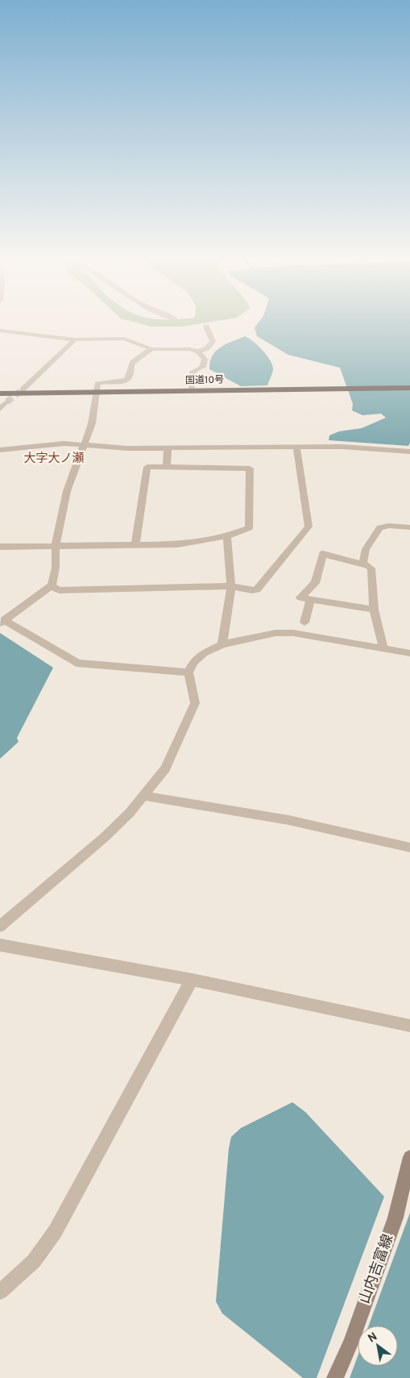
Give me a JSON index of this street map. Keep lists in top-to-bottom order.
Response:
{
  "streets": {
    "highway": ["国道10号"],
    "main road": ["山内吉富線"]
  },
  "districts": ["大字大ノ瀬"],
  "north": "top left"
}
